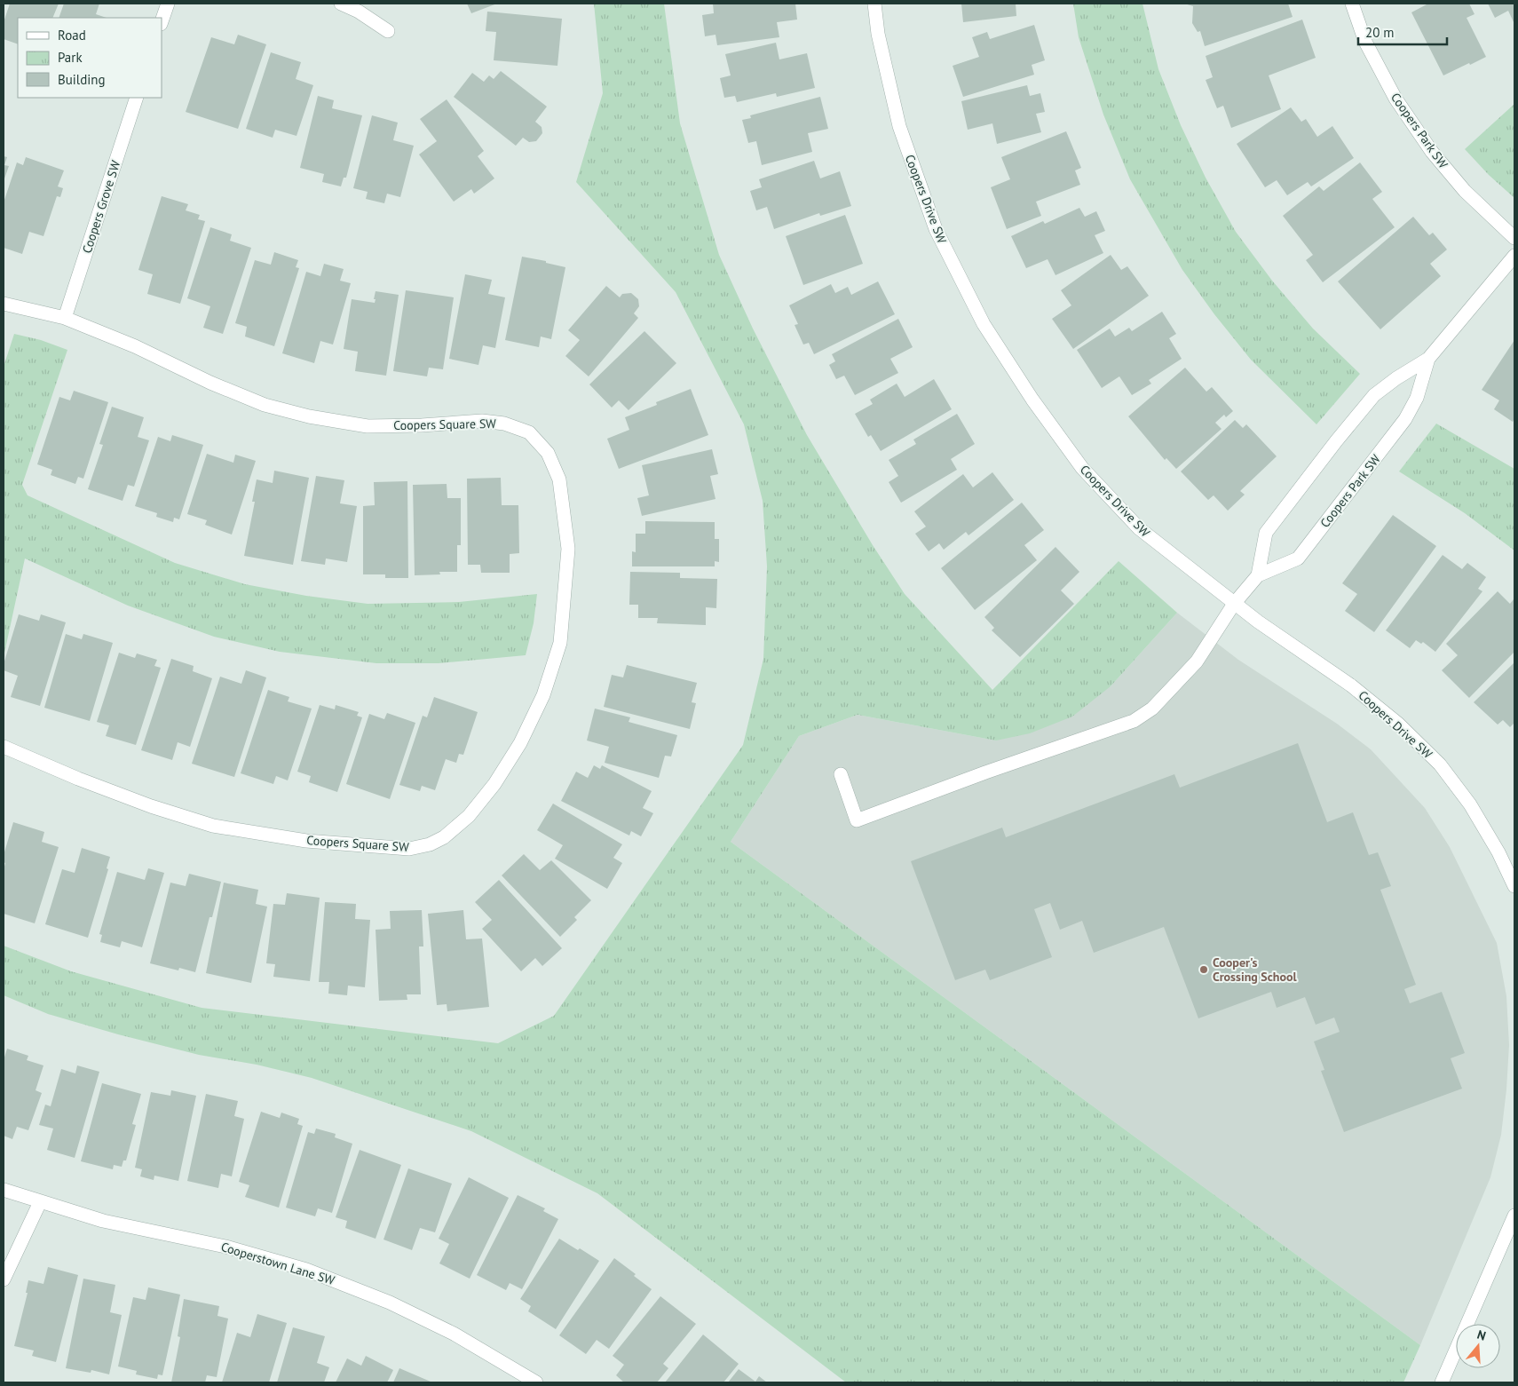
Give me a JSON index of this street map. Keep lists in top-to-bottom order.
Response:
{
  "streets": {
    "street": [
      "Coopers Park SW",
      "Coopers Drive SW",
      "Coopers Grove SW",
      "Coopers Square SW",
      "Cooperstown Lane SW"
    ]
  },
  "crossings": [
    ["Coopers Park SW", "Coopers Drive SW"],
    ["Coopers Grove SW", "Coopers Square SW"]
  ],
  "places": ["Cooper's Crossing School"],
  "legend": ["Road", "Park", "Building"],
  "scale_bar": "20 m",
  "north": "top"
}
